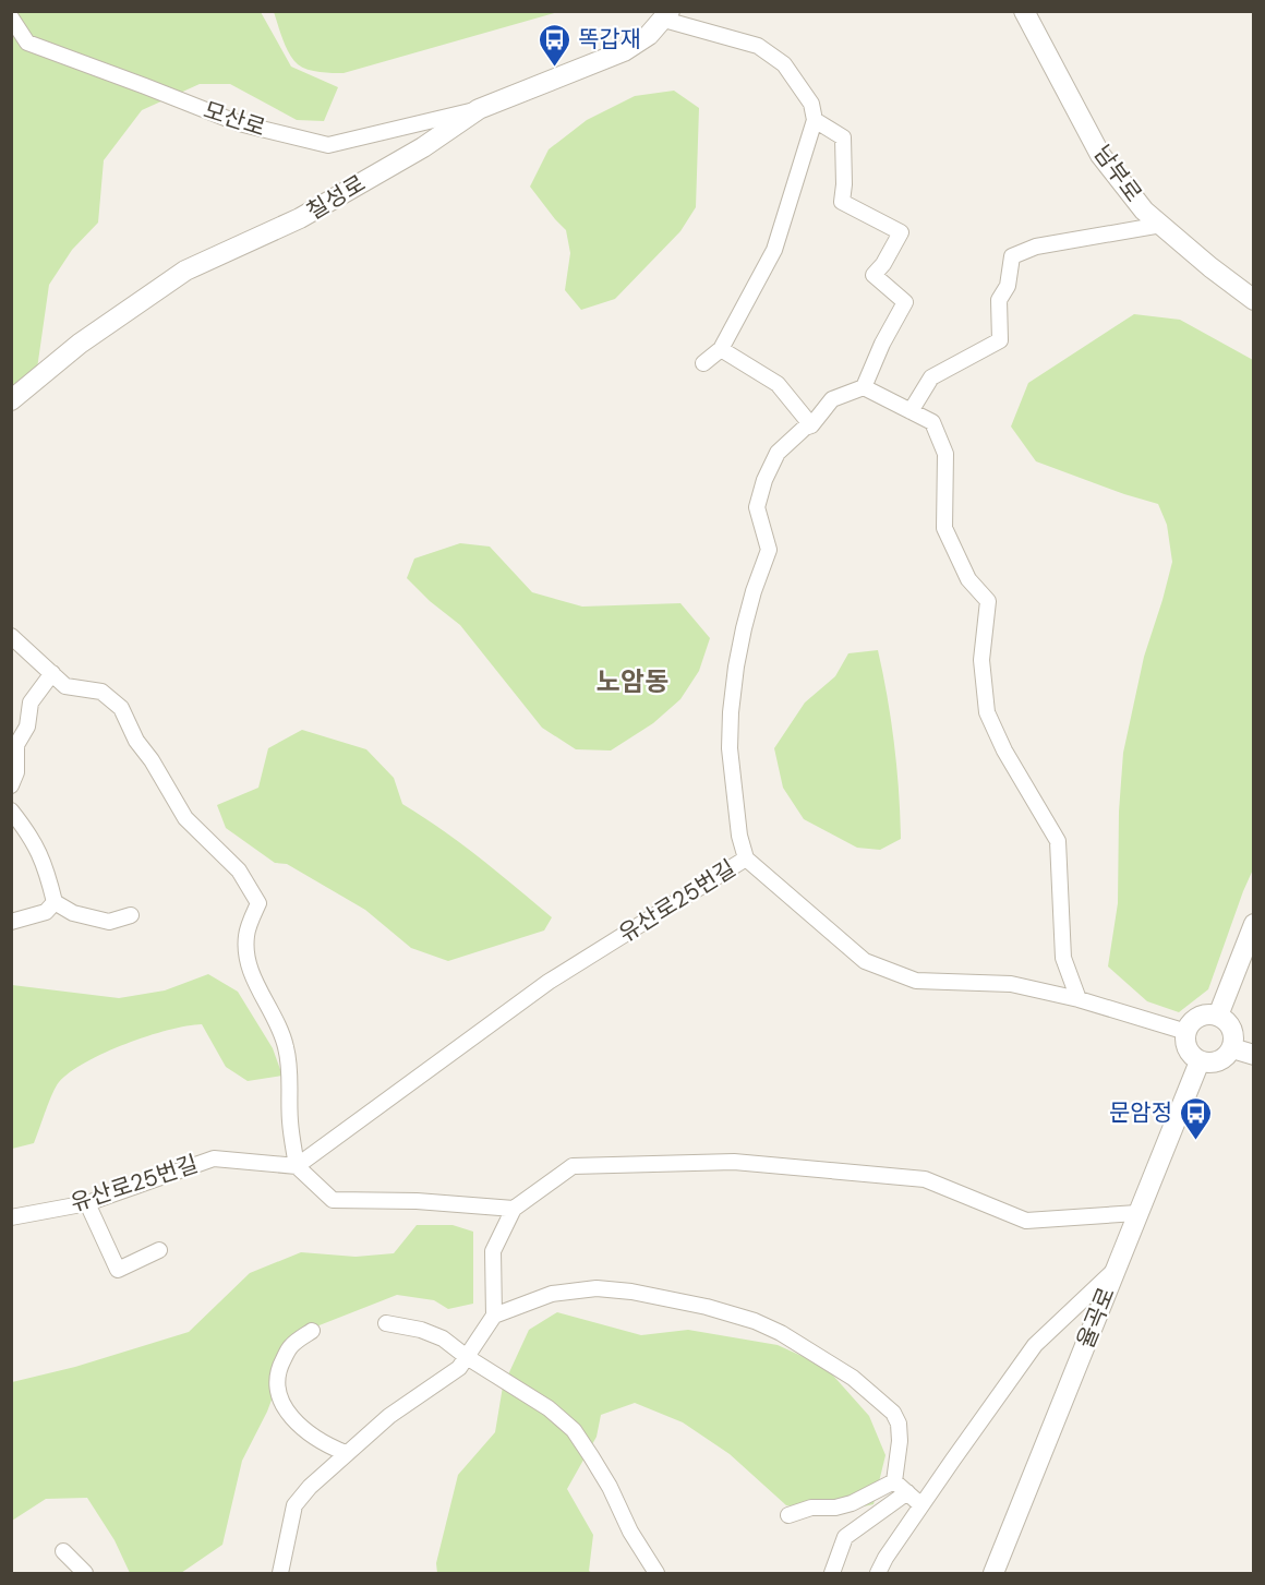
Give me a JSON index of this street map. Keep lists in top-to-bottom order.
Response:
{
  "streets": {
    "street": [
      "모산로",
      "남부로",
      "칠성로",
      "유산로25번길",
      "율곡로"
    ]
  },
  "crossings": [
    ["모산로", "칠성로"]
  ],
  "districts": ["노암동"],
  "places": {
    "bus stop": ["똑갑재", "문암정"]
  }
}
